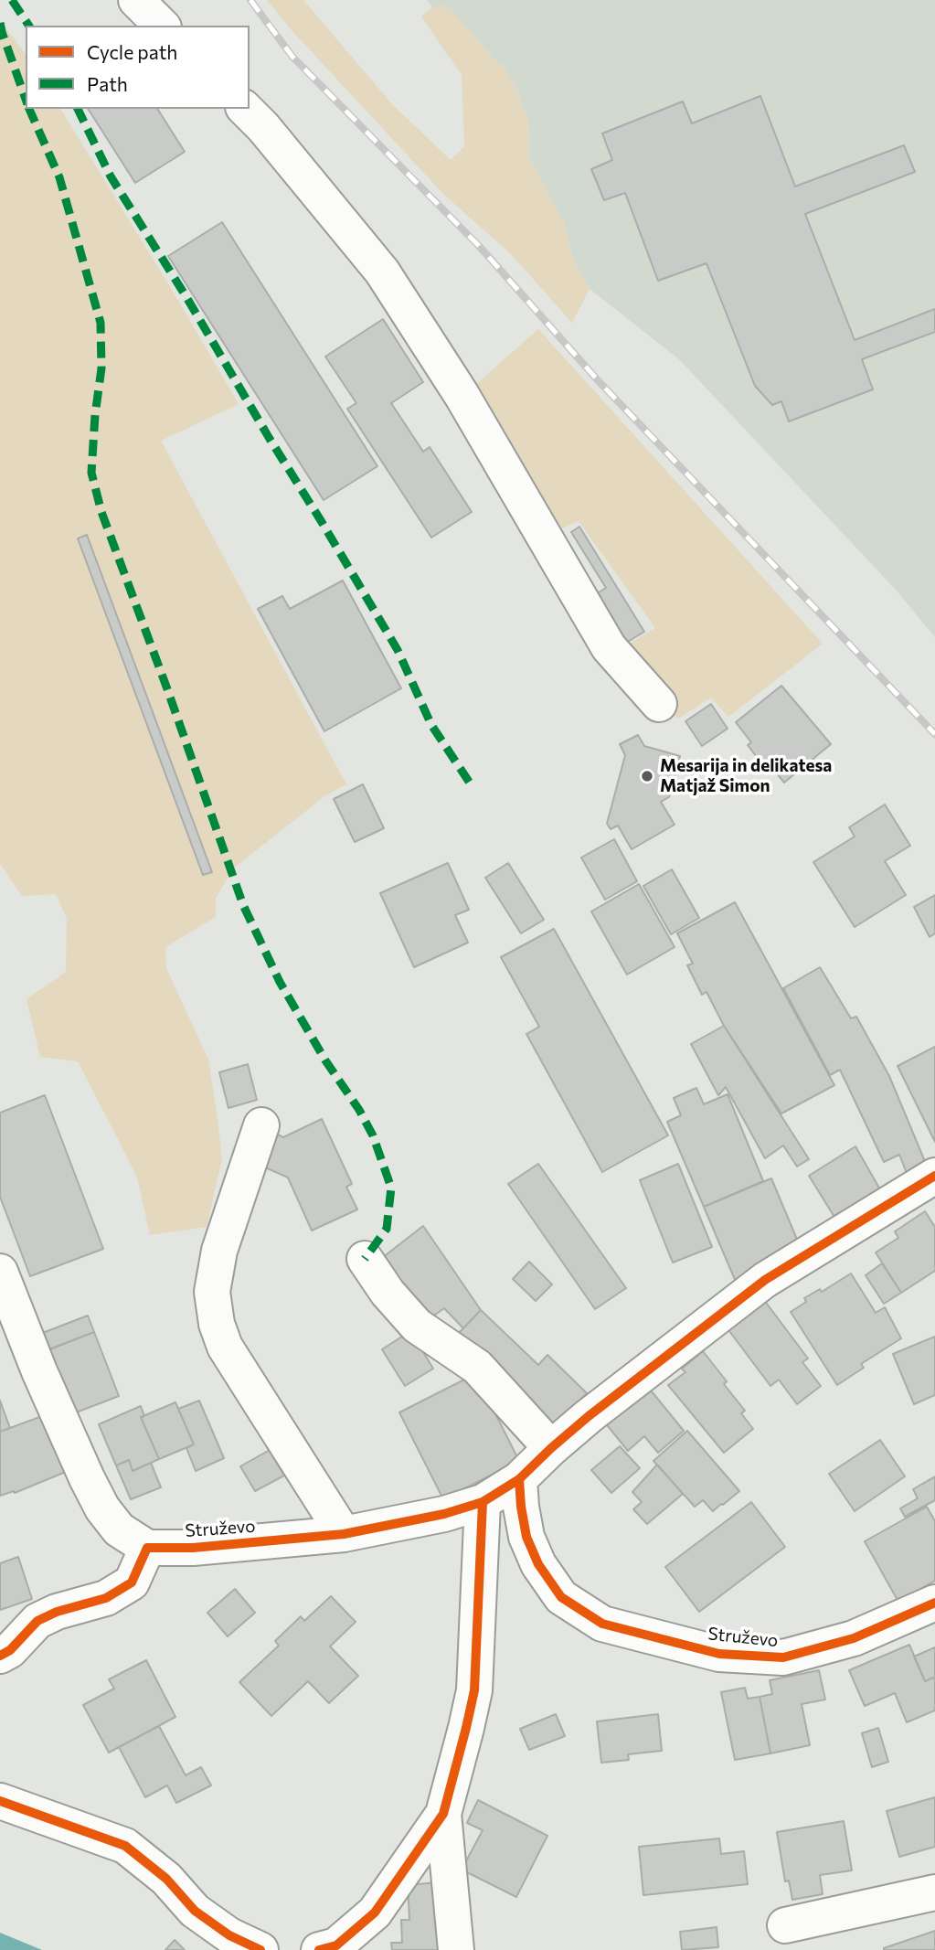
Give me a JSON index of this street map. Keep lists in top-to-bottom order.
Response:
{
  "streets": {
    "street": ["Struževo"]
  },
  "places": ["Mesarija in delikatesa Matjaž Simon"],
  "legend": ["Cycle path", "Path"]
}
